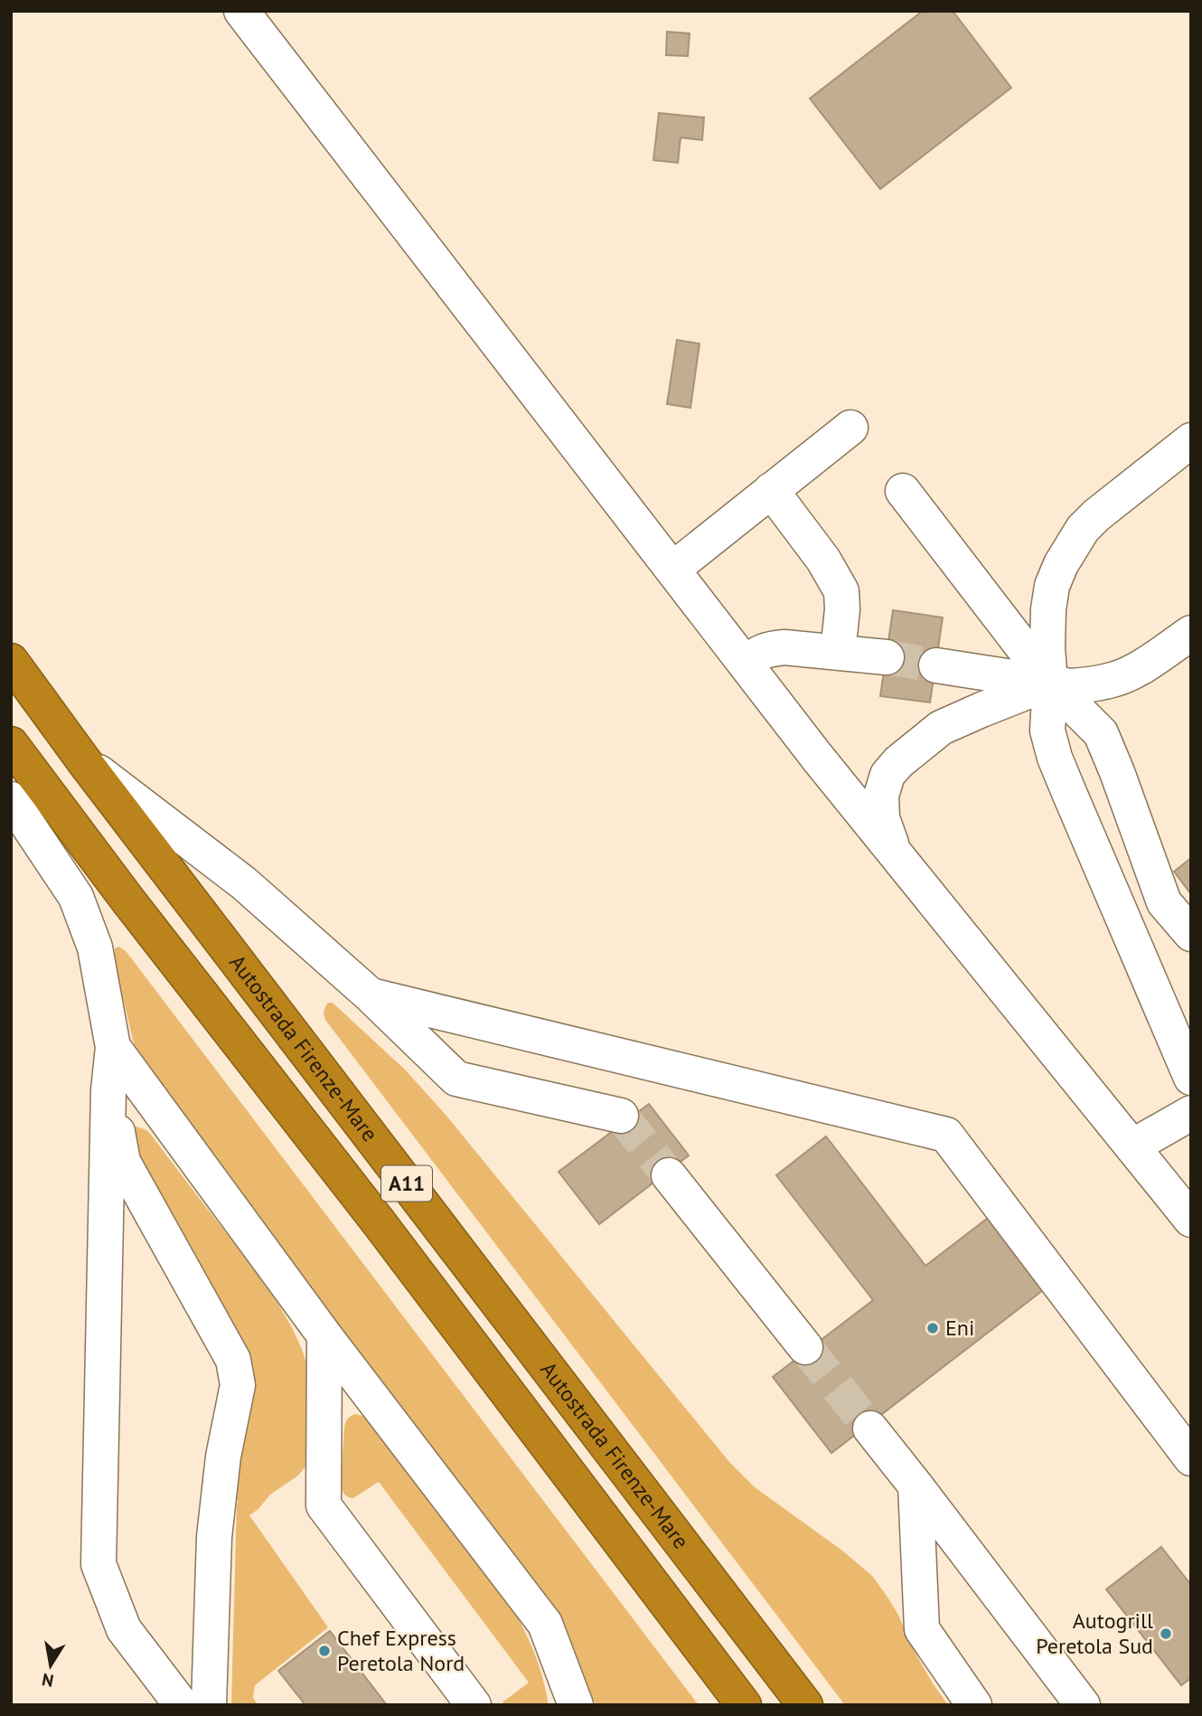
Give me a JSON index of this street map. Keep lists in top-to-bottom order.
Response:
{
  "streets": {
    "highway": ["Autostrada Firenze-Mare", "A11"]
  },
  "places": ["Eni", "Autogrill Peretola Sud", "Chef Express Peretola Nord"],
  "north": "bottom"
}
